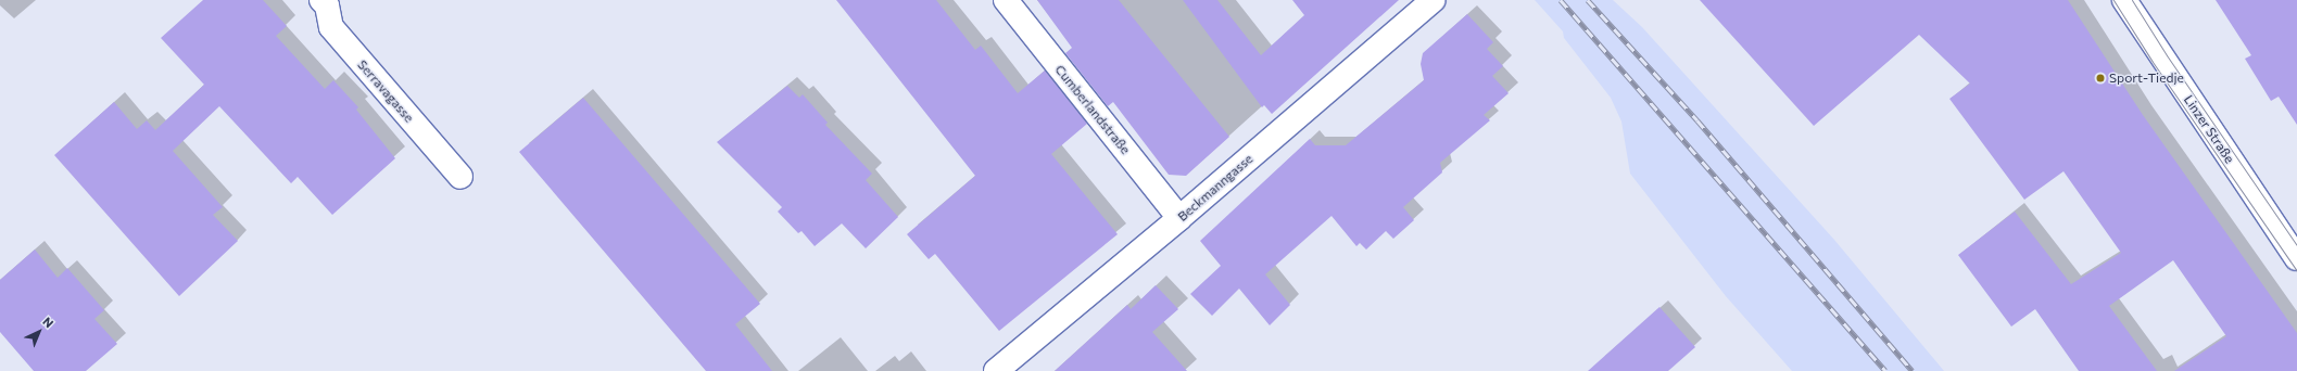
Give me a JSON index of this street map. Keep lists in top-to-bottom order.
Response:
{
  "streets": {
    "street": [
      "Serravagasse",
      "Cumberlandstraße",
      "Linzer Straße",
      "Beckmanngasse"
    ]
  },
  "crossings": [
    ["Cumberlandstraße", "Beckmanngasse"]
  ],
  "places": ["Sport-Tiedje"],
  "north": "top right"
}
